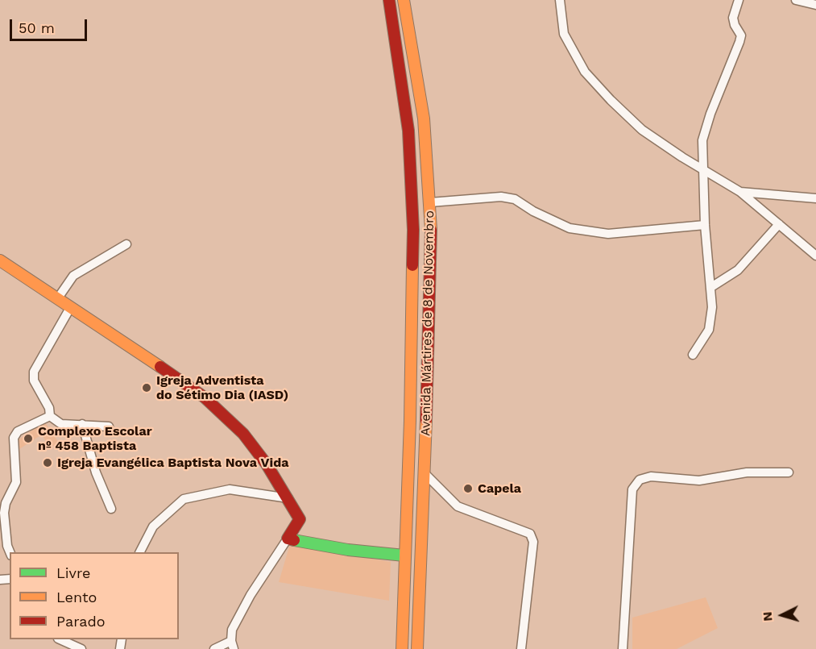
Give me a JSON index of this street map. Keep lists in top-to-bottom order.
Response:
{
  "streets": {
    "main road": ["Avenida Mártires de 8 de Novembro"]
  },
  "places": [
    "Igreja Adventista do Sétimo Dia (IASD)",
    "Complexo Escolar nº 458 Baptista",
    "Igreja Evangélica Baptista Nova Vida",
    "Capela"
  ],
  "legend": ["Livre", "Lento", "Parado"],
  "scale_bar": "50 m",
  "north": "left"
}
